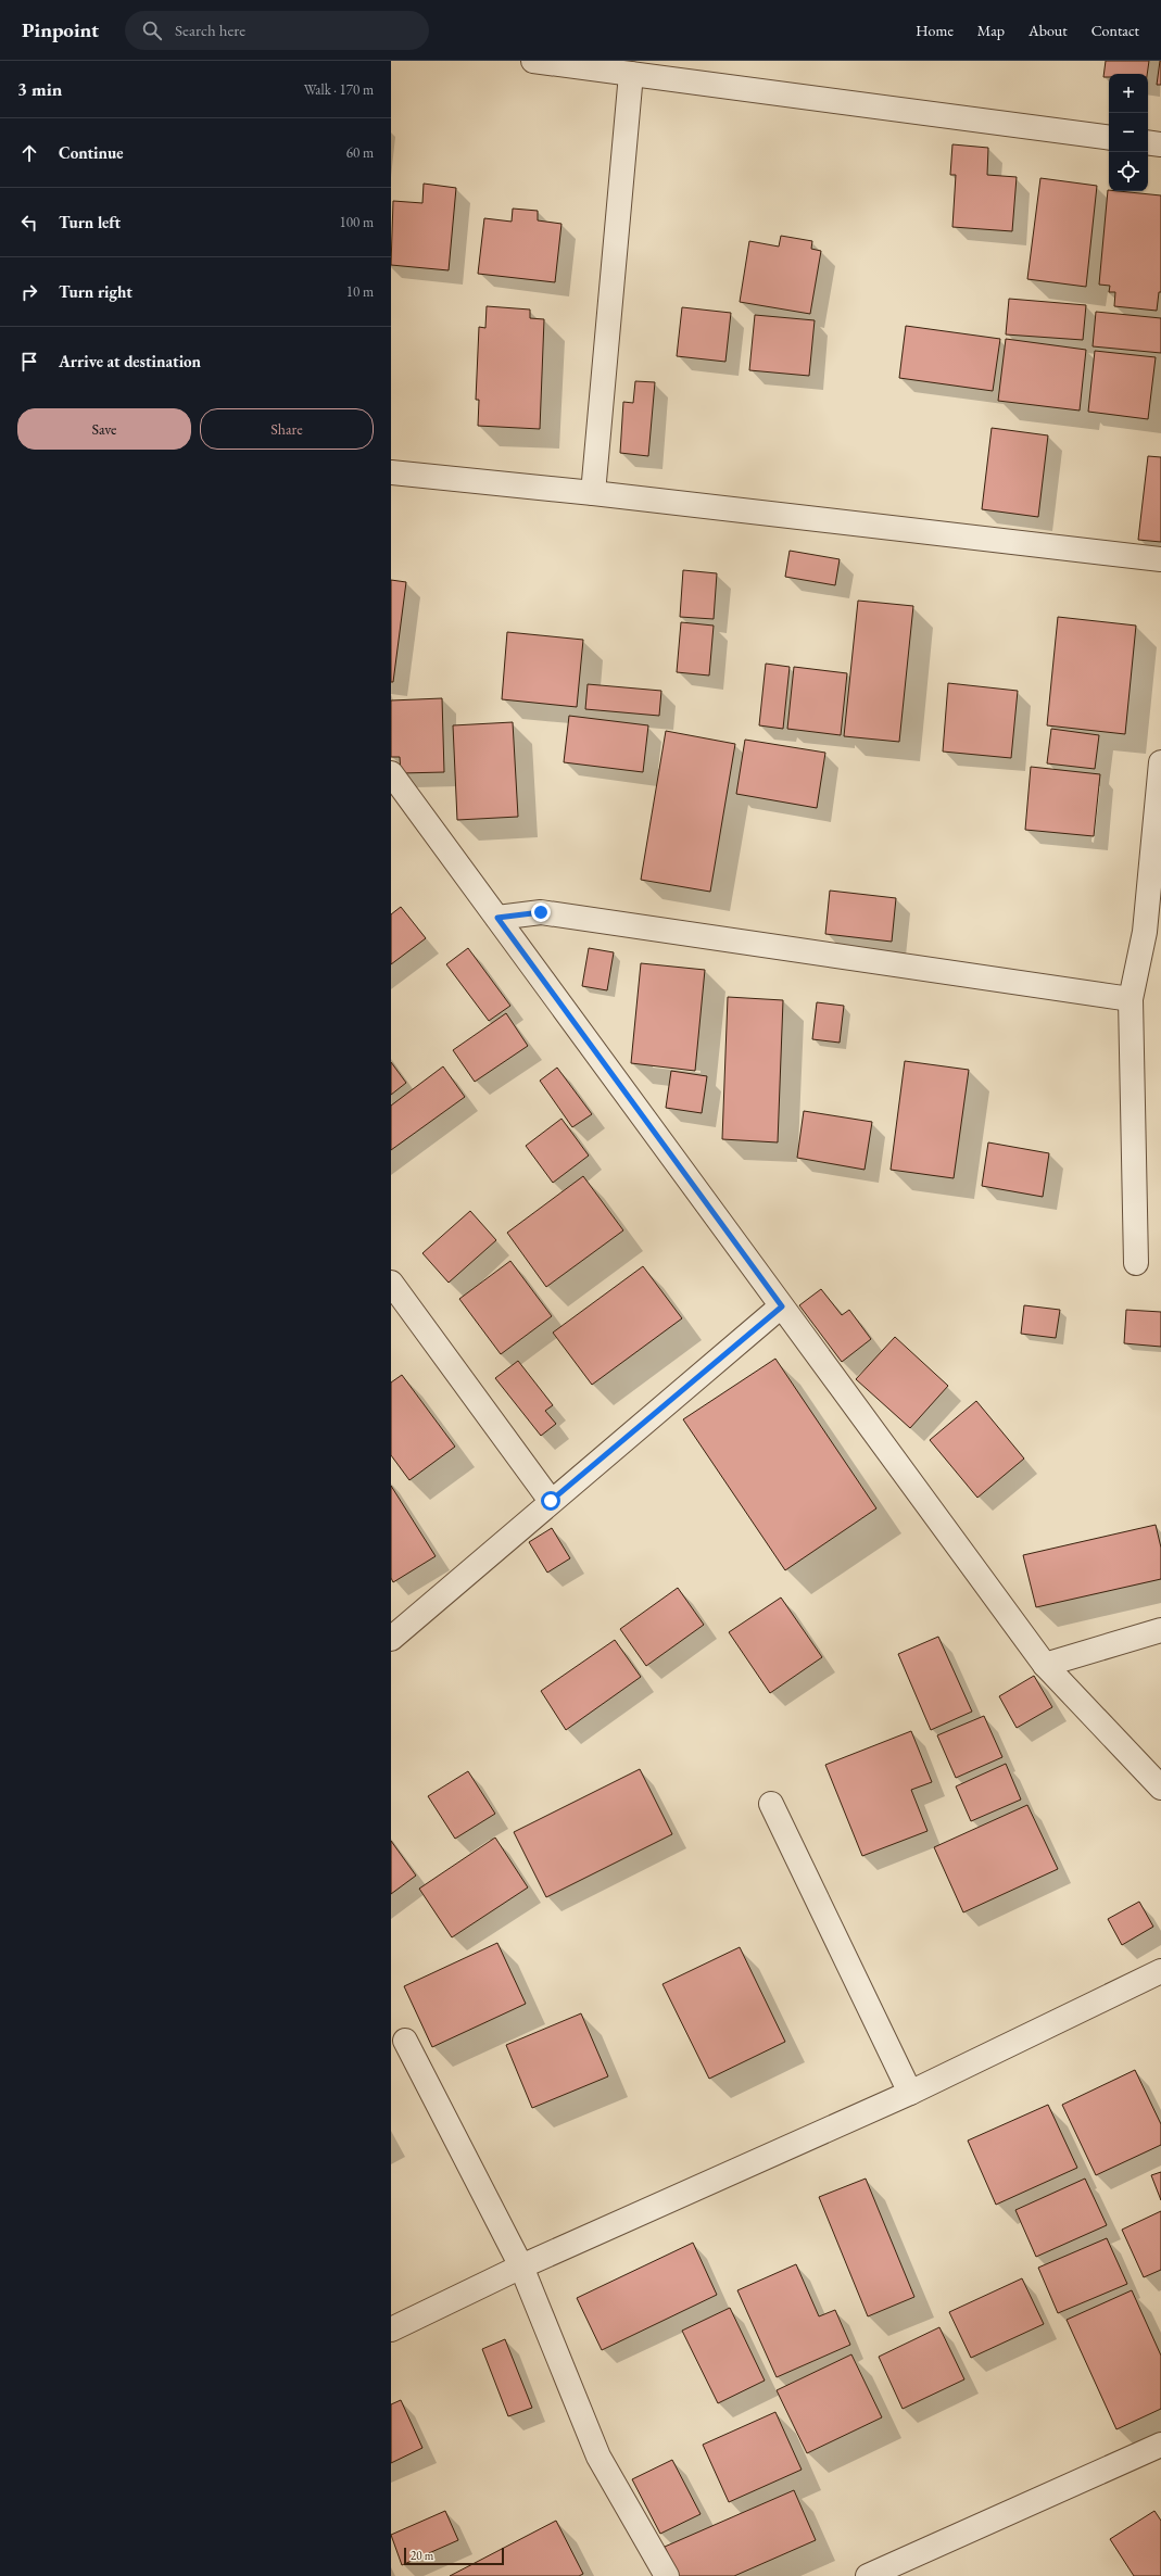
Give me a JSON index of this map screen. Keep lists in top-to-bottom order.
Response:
{
  "scale_bar": "20 m",
  "page": {
    "header": "Pinpoint",
    "search": "Search here",
    "nav": [
      "Home",
      "Map",
      "About",
      "Contact"
    ],
    "heading": ["3 min", "Walk · 170 m"],
    "map_buttons": ["+", "−"],
    "list": [
      ["Continue", "60 m"],
      ["Turn left", "100 m"],
      ["Turn right", "10 m"],
      "Arrive at destination"
    ],
    "buttons": ["Save", "Share"],
    "scale": "20 m"
  }
}
